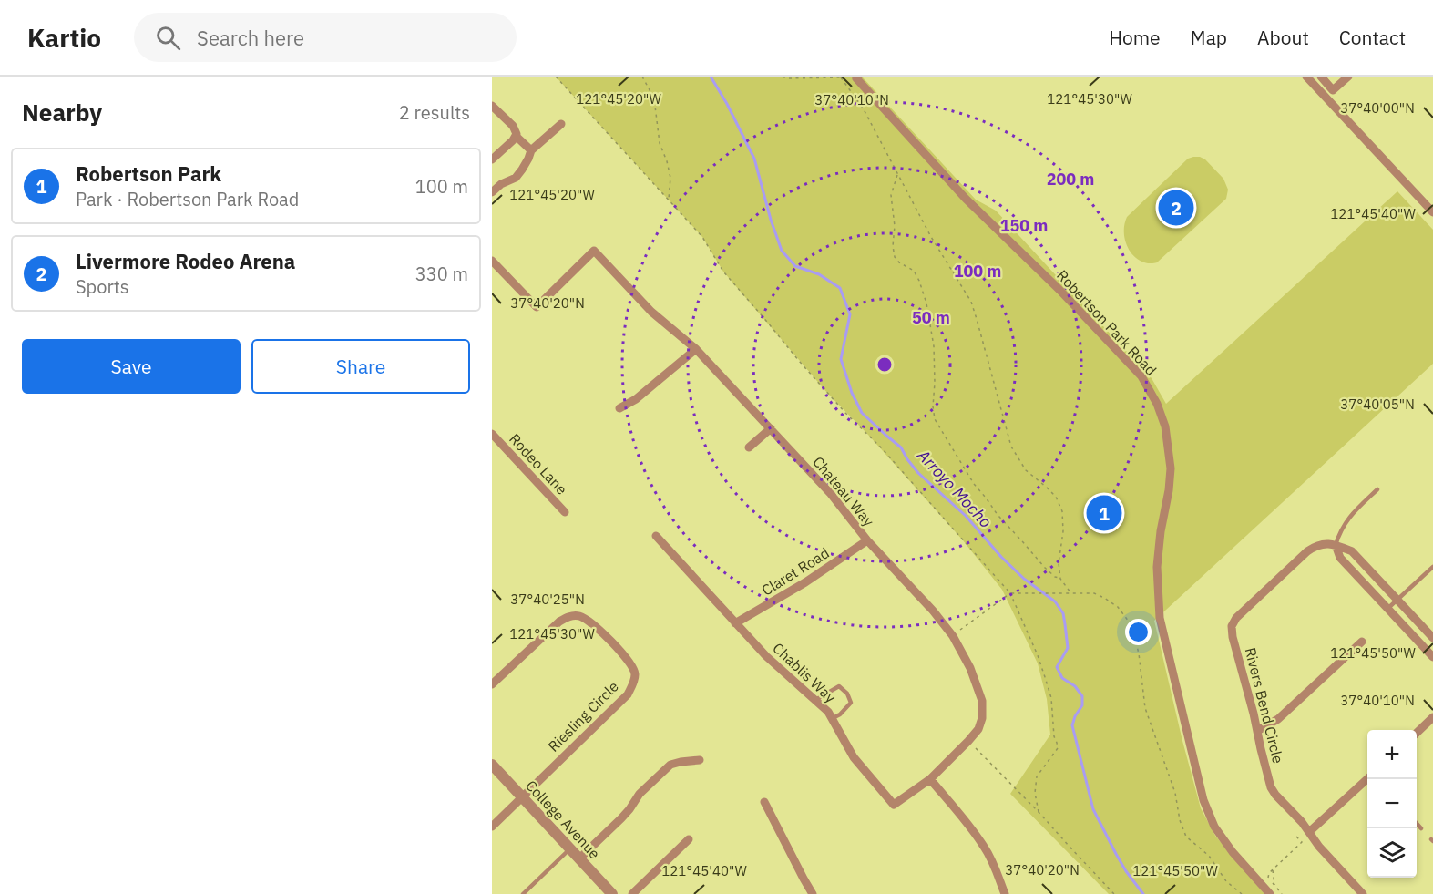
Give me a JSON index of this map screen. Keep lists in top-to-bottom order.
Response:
{
  "streets": {
    "street": [
      "Robertson Park Road",
      "Rodeo Lane",
      "Chateau Way",
      "Claret Road",
      "Chablis Way",
      "Rivers Bend Circle",
      "Riesling Circle",
      "College Avenue"
    ]
  },
  "crossings": [
    ["Chateau Way", "Claret Road"],
    ["Chateau Way", "Chablis Way"],
    ["Claret Road", "Chablis Way"],
    ["Riesling Circle", "College Avenue"]
  ],
  "water": ["Arroyo Mocho"],
  "page": {
    "header": "Kartio",
    "search": "Search here",
    "nav": [
      "Home",
      "Map",
      "About",
      "Contact"
    ],
    "heading": ["Nearby", "2 results"],
    "list": [
      {
        "mark": "1",
        "name": "Robertson Park",
        "note": "Park · Robertson Park Road",
        "value": "100 m"
      },
      {
        "mark": "2",
        "name": "Livermore Rodeo Arena",
        "note": "Sports",
        "value": "330 m"
      }
    ],
    "pins": ["2", "1"],
    "buttons": ["Save", "Share"],
    "map_buttons": ["+", "−"]
  },
  "coordinates": [
    "121°45'20\"W",
    "121°45'30\"W",
    "37°40'10\"N",
    "37°40'00\"N",
    "121°45'40\"W",
    "37°40'20\"N",
    "37°40'05\"N",
    "37°40'25\"N",
    "121°45'50\"W"
  ],
  "rings": [
    "200 m",
    "150 m",
    "100 m",
    "50 m"
  ]
}
